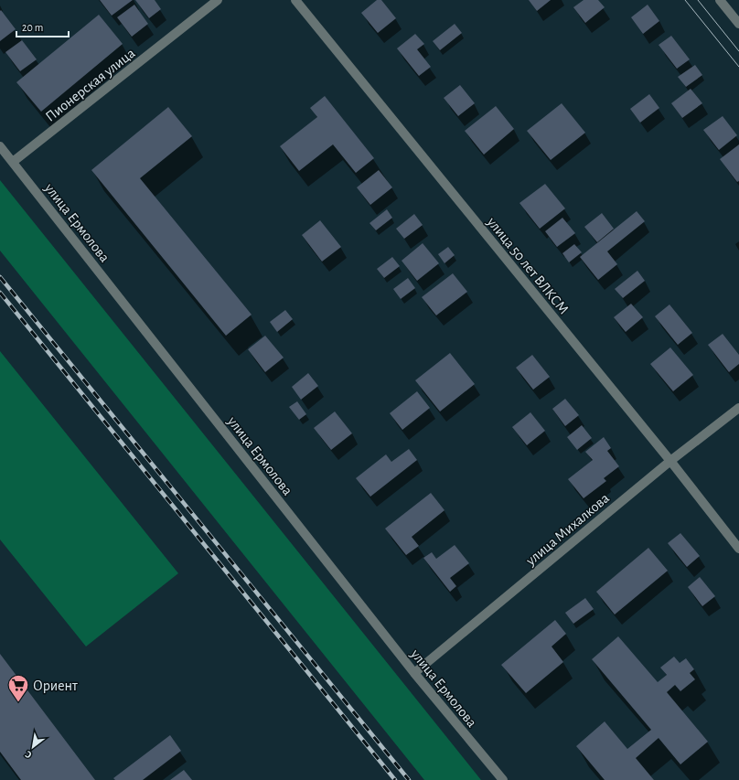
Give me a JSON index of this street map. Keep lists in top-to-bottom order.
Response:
{
  "streets": {
    "street": [
      "Пионерская улица",
      "улица Ермолова",
      "улица 50 лет ВЛКСМ",
      "улица Михалкова"
    ]
  },
  "crossings": [
    ["Пионерская улица", "улица Ермолова"],
    ["улица Ермолова", "улица Михалкова"],
    ["улица 50 лет ВЛКСМ", "улица Михалкова"]
  ],
  "places": {
    "supermarket": ["Ориент"]
  },
  "scale_bar": "20 m",
  "north": "bottom left"
}
